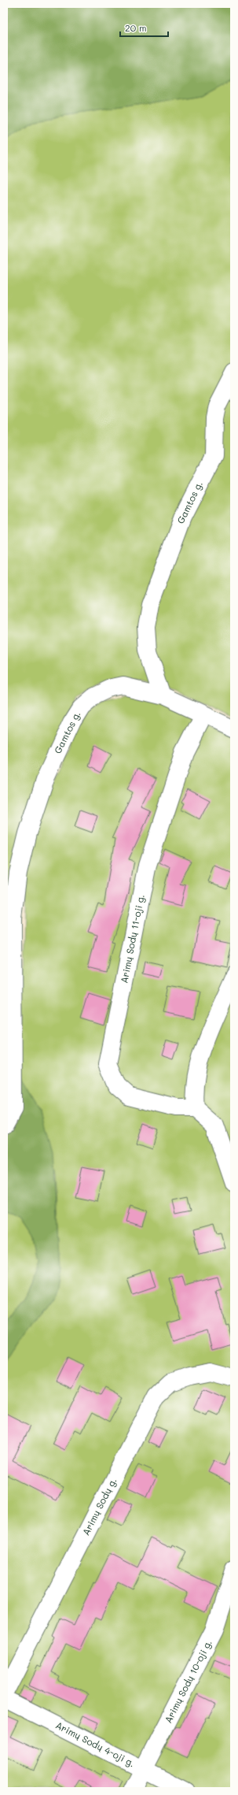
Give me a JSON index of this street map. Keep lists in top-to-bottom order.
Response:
{
  "streets": {
    "street": [
      "Gamtos g.",
      "Arimų Sodų 11-oji g.",
      "Arimų Sodų g.",
      "Arimų Sodų 10-oji g.",
      "Arimų Sodų 4-oji g."
    ]
  },
  "crossings": [
    ["Arimų Sodų 10-oji g.", "Arimų Sodų 4-oji g."]
  ],
  "scale_bar": "20 m"
}
